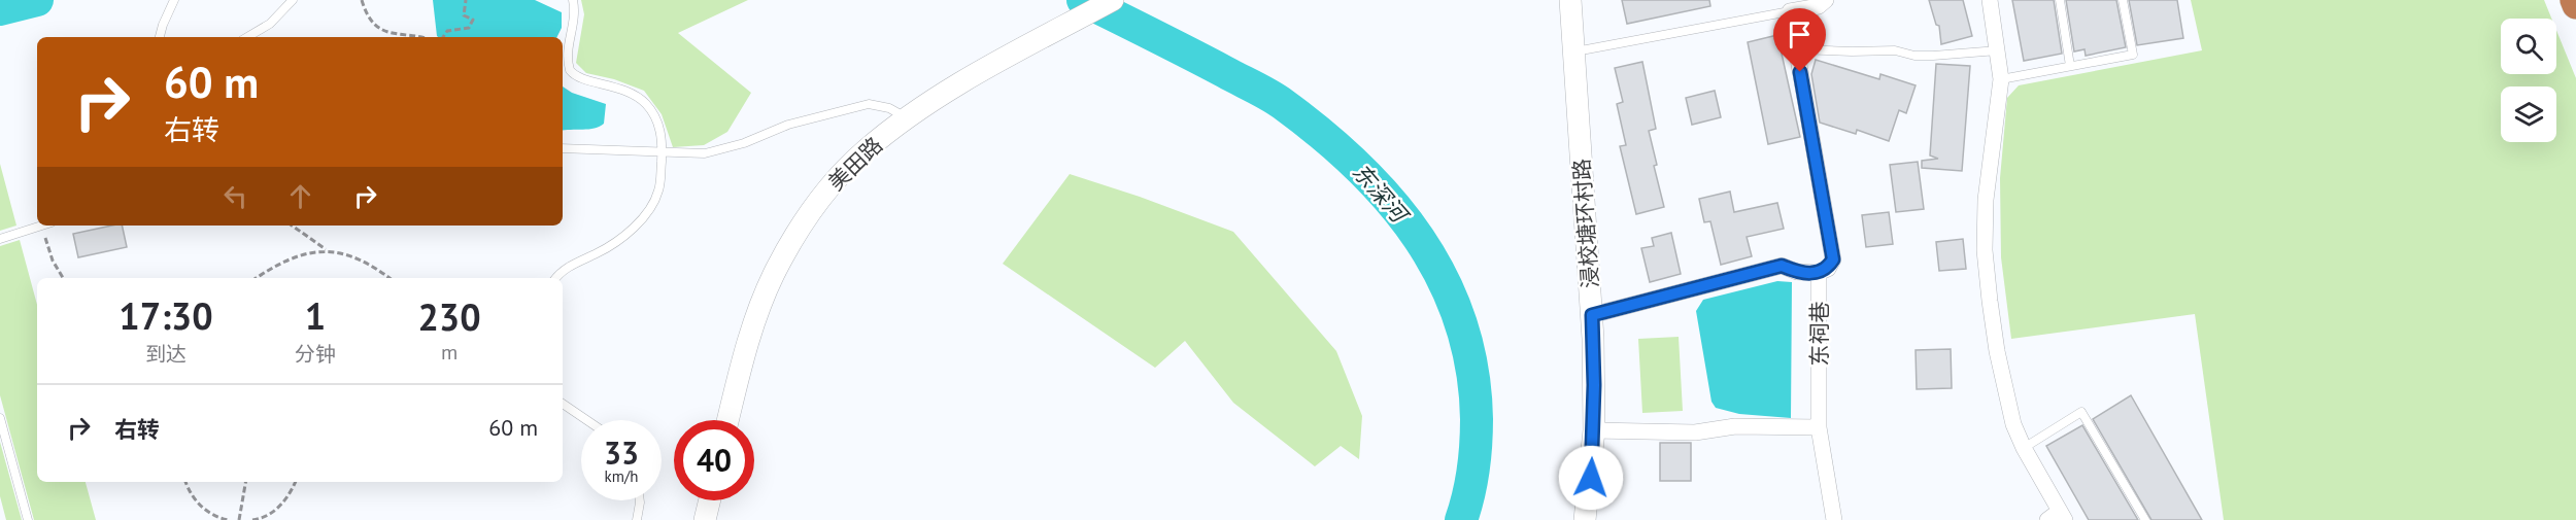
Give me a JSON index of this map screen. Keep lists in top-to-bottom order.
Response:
{
  "streets": {
    "street": ["美田路", "浸校塘环村路", "东祠巷"]
  },
  "water": ["东深河"],
  "page": {
    "turn": ["60 m", "右转"],
    "eta": [
      "17:30",
      "到达",
      "1",
      "分钟",
      "230",
      "m"
    ],
    "list": [
      {
        "name": "右转",
        "value": "60 m"
      }
    ],
    "speed": "33 km/h",
    "limit": "40"
  }
}
